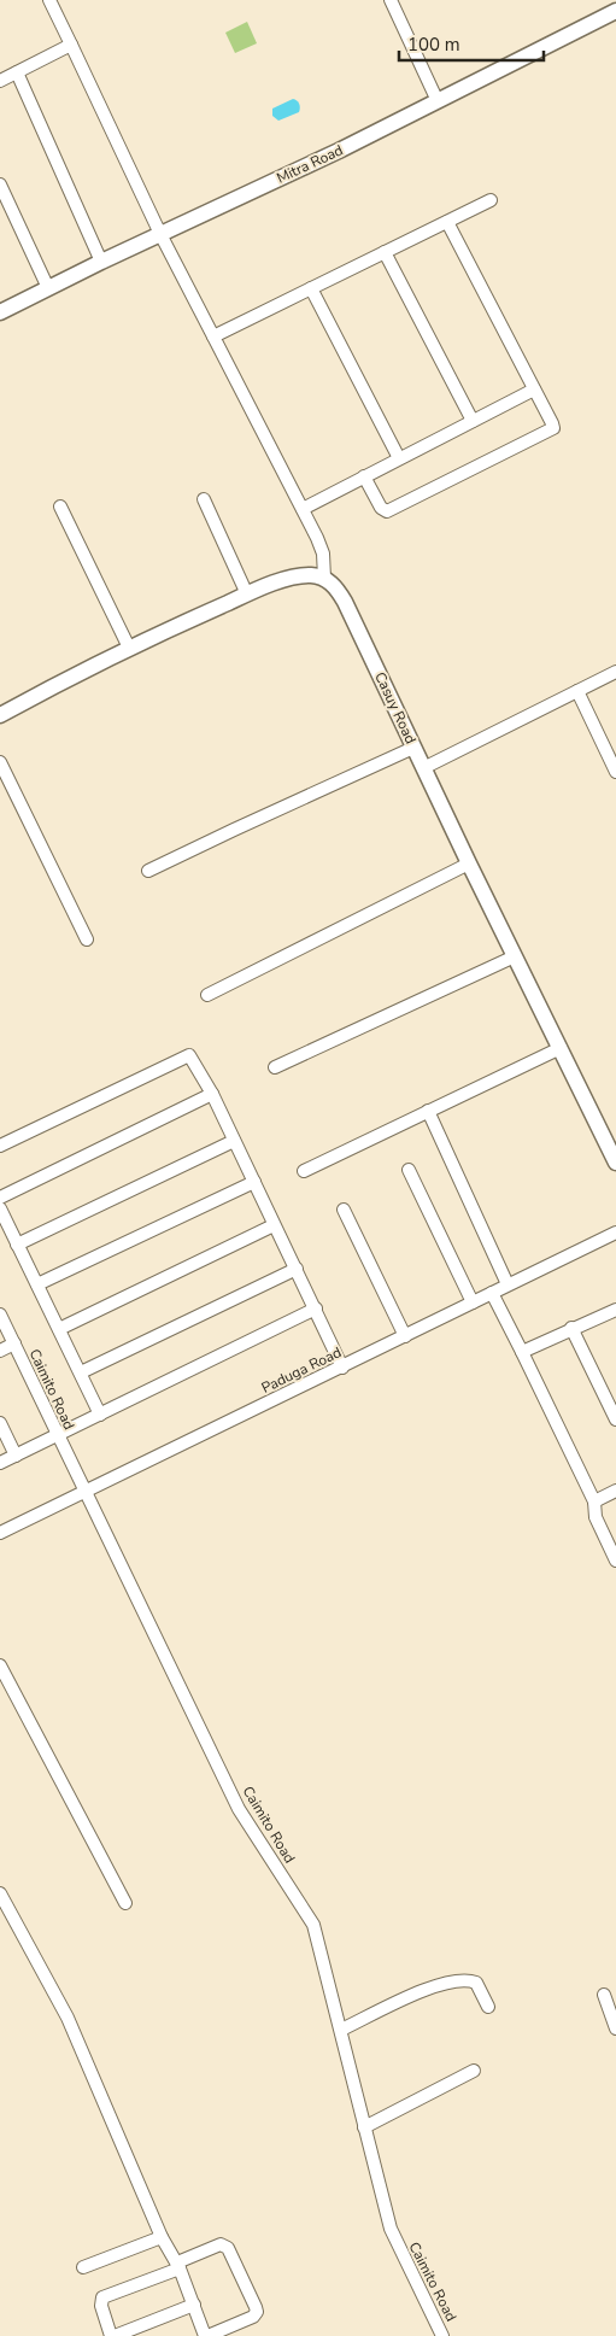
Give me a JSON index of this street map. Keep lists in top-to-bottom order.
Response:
{
  "streets": {
    "street": [
      "Mitra Road",
      "Casuy Road",
      "Paduga Road",
      "Caimito Road"
    ]
  },
  "crossings": [
    ["Paduga Road", "Caimito Road"]
  ],
  "scale_bar": "100 m"
}
